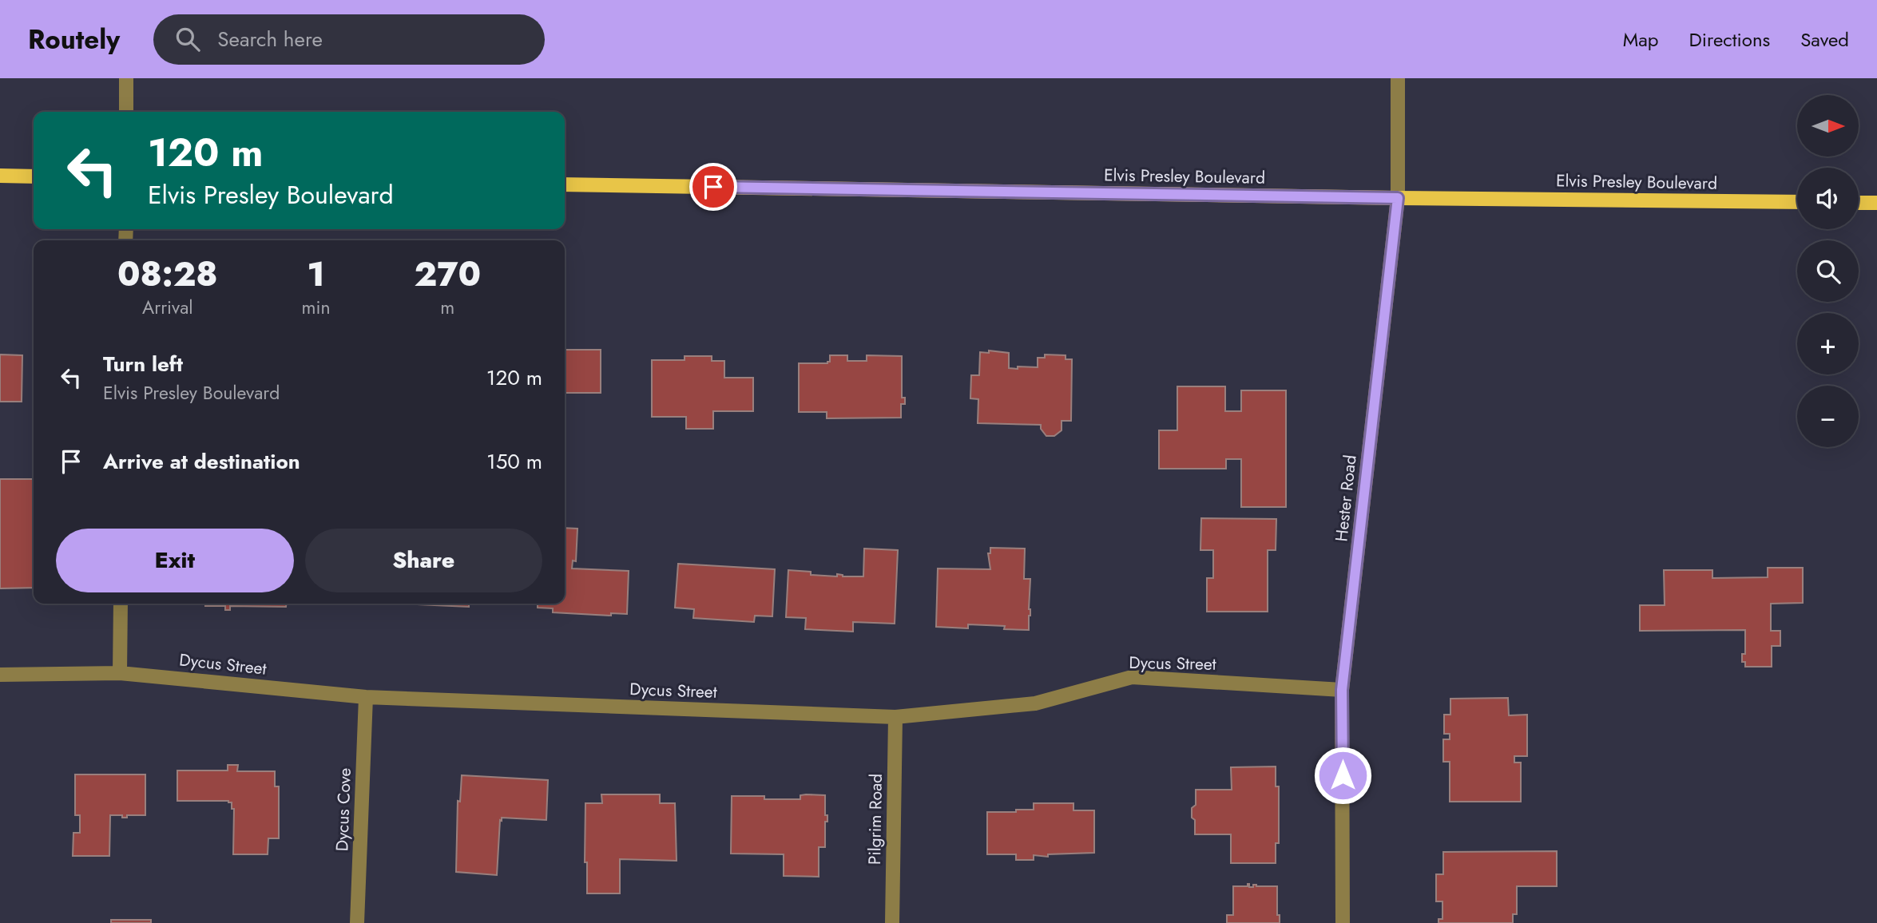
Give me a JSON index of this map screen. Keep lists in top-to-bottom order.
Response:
{
  "streets": {
    "main road": ["Elvis Presley Boulevard"],
    "street": [
      "Hester Road",
      "Dycus Street",
      "Dycus Cove",
      "Pilgrim Road"
    ]
  },
  "crossings": [
    ["Elvis Presley Boulevard", "Hester Road"],
    ["Hester Road", "Dycus Street"],
    ["Dycus Street", "Dycus Cove"],
    ["Dycus Street", "Pilgrim Road"]
  ],
  "north": "right",
  "page": {
    "header": "Routely",
    "search": "Search here",
    "nav": ["Map", "Directions", "Saved"],
    "map_buttons": ["+", "−"],
    "turn": ["120 m", "Elvis Presley Boulevard"],
    "eta": [
      "08:28",
      "Arrival",
      "1",
      "min",
      "270",
      "m"
    ],
    "list": [
      {
        "name": "Turn left",
        "note": "Elvis Presley Boulevard",
        "value": "120 m"
      },
      {
        "name": "Arrive at destination",
        "value": "150 m"
      }
    ],
    "buttons": ["Exit", "Share"]
  }
}
